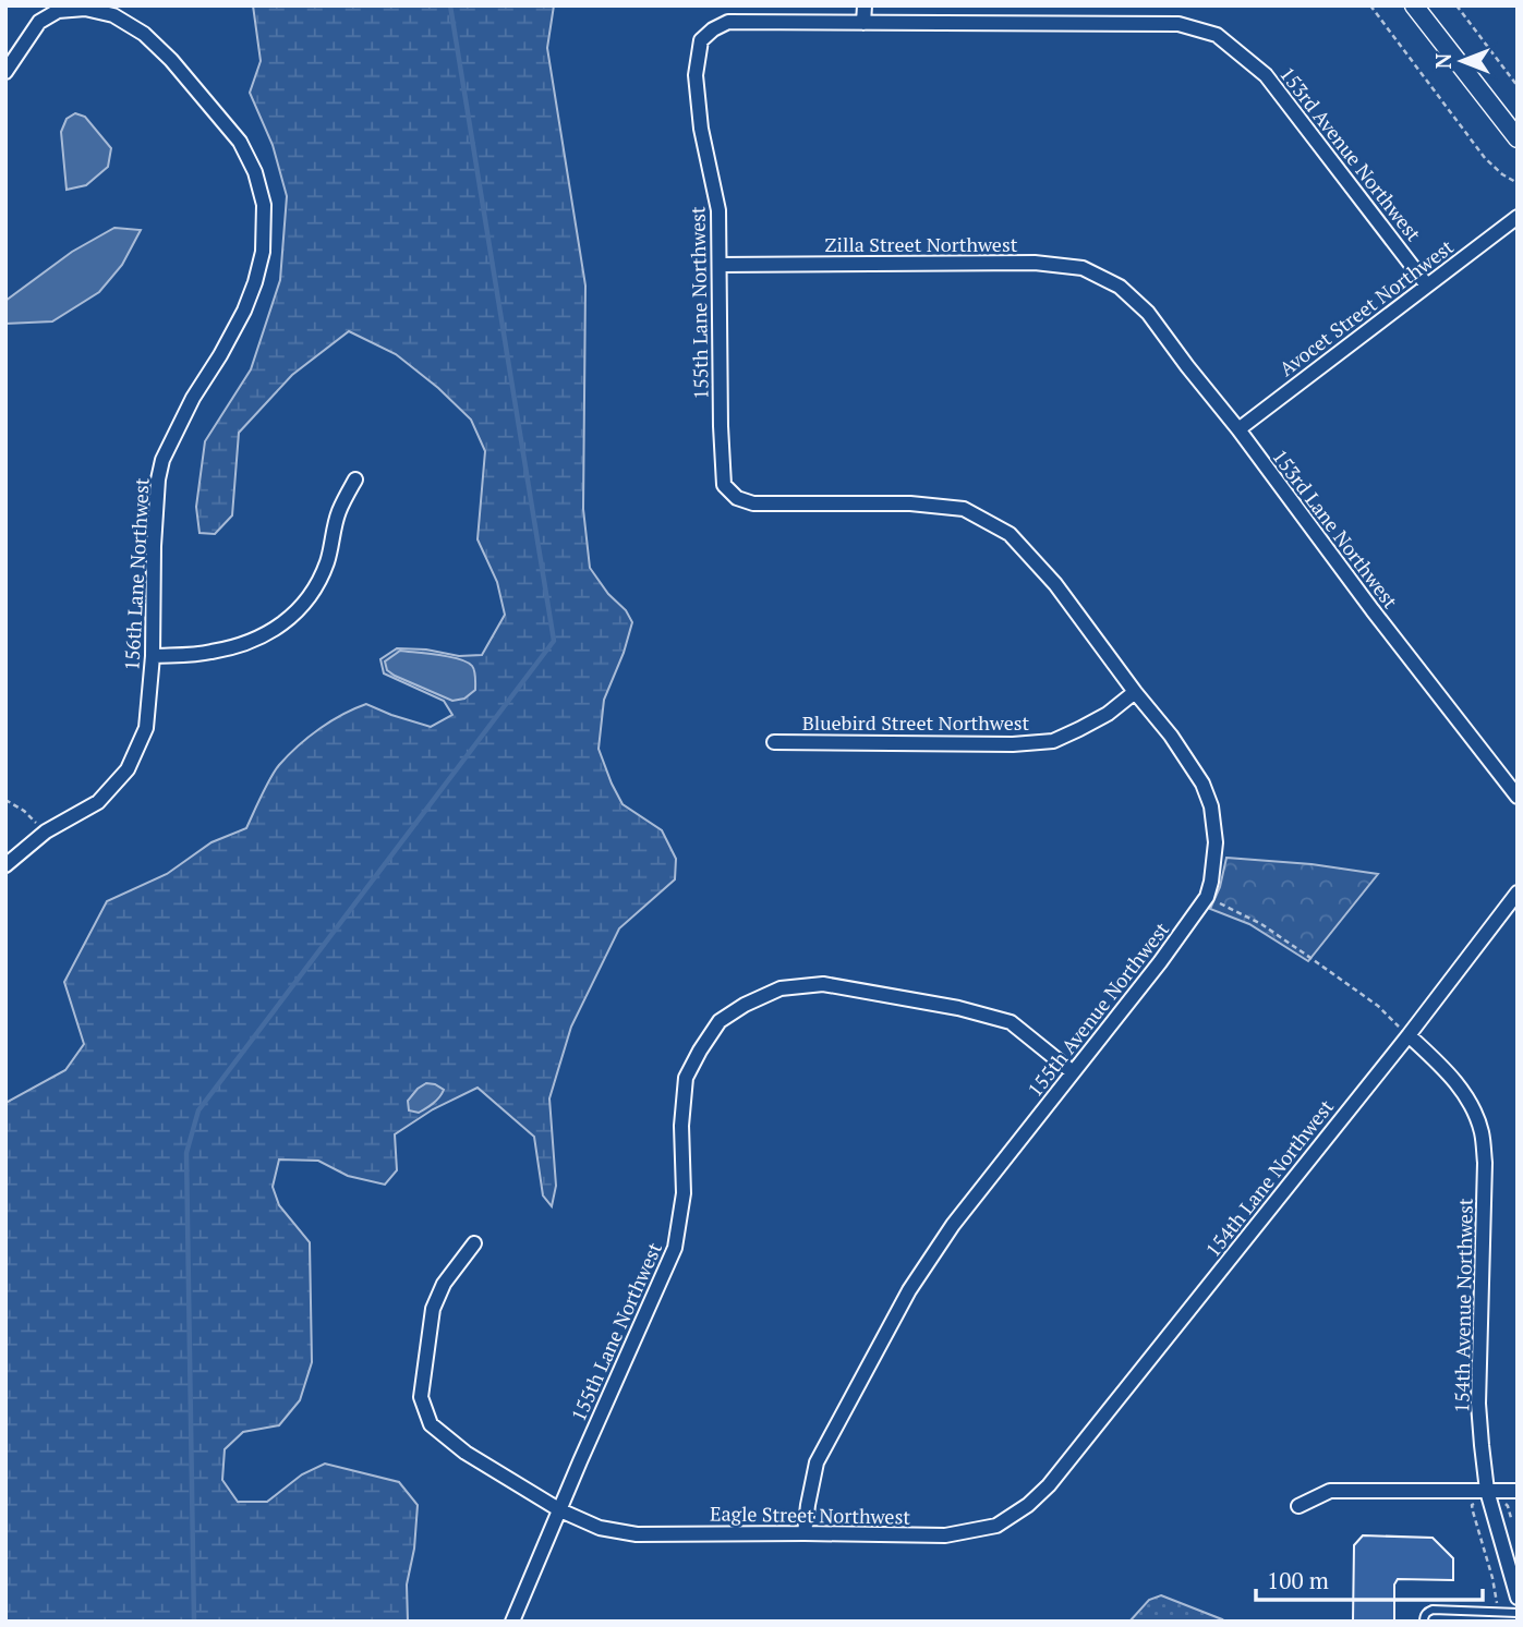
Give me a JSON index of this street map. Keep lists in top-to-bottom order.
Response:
{
  "streets": {
    "street": [
      "153rd Avenue Northwest",
      "Zilla Street Northwest",
      "155th Lane Northwest",
      "Avocet Street Northwest",
      "153rd Lane Northwest",
      "156th Lane Northwest",
      "Bluebird Street Northwest",
      "155th Avenue Northwest",
      "154th Lane Northwest",
      "154th Avenue Northwest",
      "Eagle Street Northwest"
    ]
  },
  "crossings": [
    ["153rd Avenue Northwest", "155th Lane Northwest"],
    ["153rd Avenue Northwest", "Avocet Street Northwest"],
    ["Zilla Street Northwest", "155th Lane Northwest"],
    ["Zilla Street Northwest", "153rd Lane Northwest"],
    ["155th Lane Northwest", "155th Avenue Northwest"],
    ["155th Lane Northwest", "Eagle Street Northwest"],
    ["Avocet Street Northwest", "153rd Lane Northwest"],
    ["Bluebird Street Northwest", "155th Avenue Northwest"],
    ["155th Avenue Northwest", "Eagle Street Northwest"],
    ["154th Lane Northwest", "154th Avenue Northwest"],
    ["154th Lane Northwest", "Eagle Street Northwest"]
  ],
  "scale_bar": "100 m",
  "north": "left"
}
